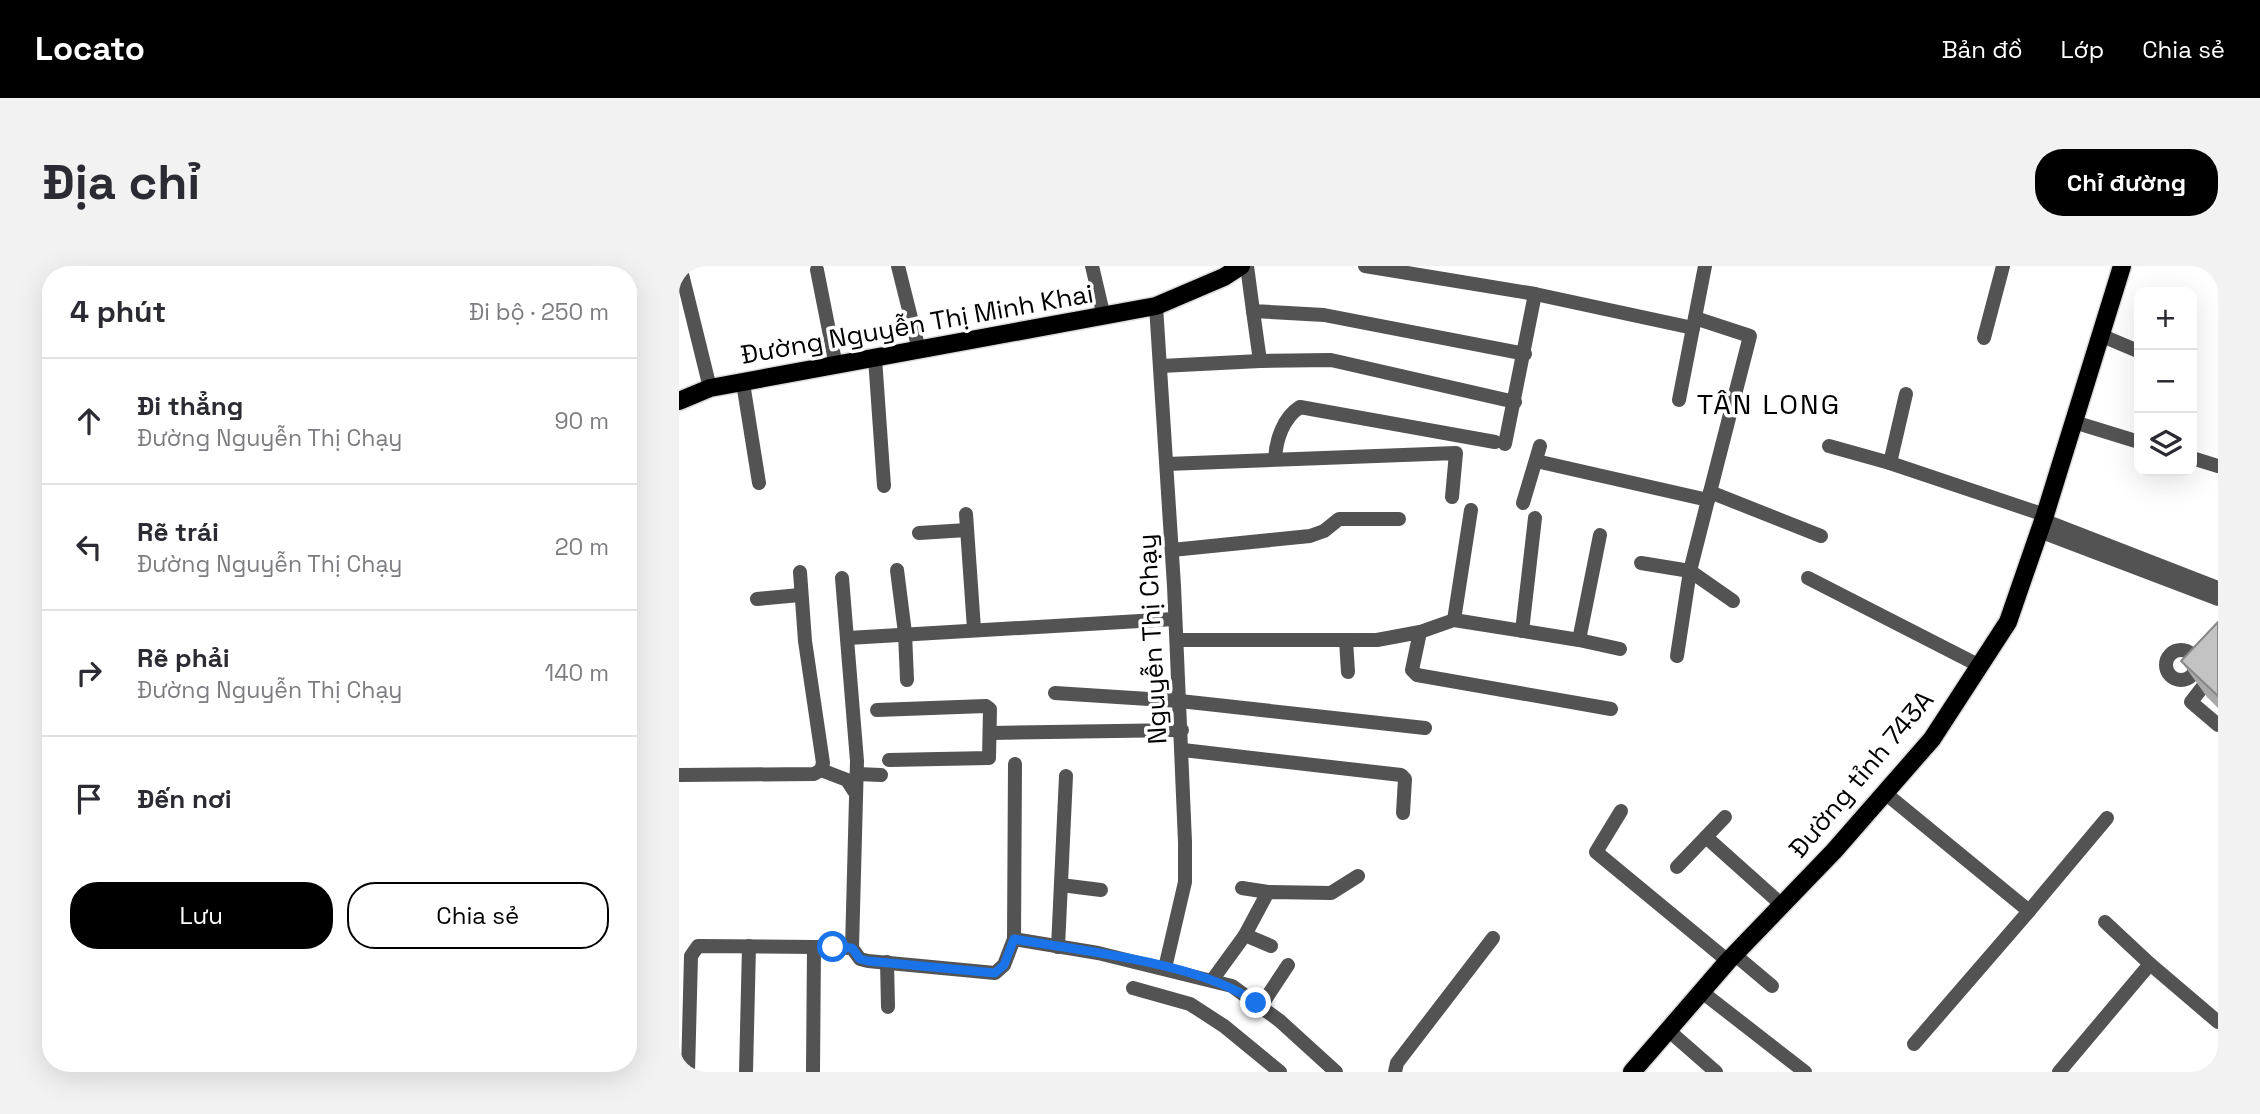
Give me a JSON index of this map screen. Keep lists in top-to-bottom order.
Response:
{
  "streets": {
    "main road": ["Đường Nguyễn Thị Minh Khai", "Đường tỉnh 743A"],
    "street": ["Nguyễn Thị Chạy"]
  },
  "crossings": [
    ["Đường Nguyễn Thị Minh Khai", "Nguyễn Thị Chạy"]
  ],
  "districts": ["TÂN LONG"],
  "page": {
    "header": "Locato",
    "nav": ["Bản đồ", "Lớp", "Chia sẻ"],
    "buttons": [
      "Chỉ đường",
      ["Lưu", "Chia sẻ"]
    ],
    "title": "Địa chỉ",
    "heading": ["4 phút", "Đi bộ · 250 m"],
    "map_buttons": ["+", "−"],
    "list": [
      ["Đi thẳng", "Đường Nguyễn Thị Chạy", "90 m"],
      ["Rẽ trái", "Đường Nguyễn Thị Chạy", "20 m"],
      ["Rẽ phải", "Đường Nguyễn Thị Chạy", "140 m"],
      "Đến nơi"
    ]
  }
}
